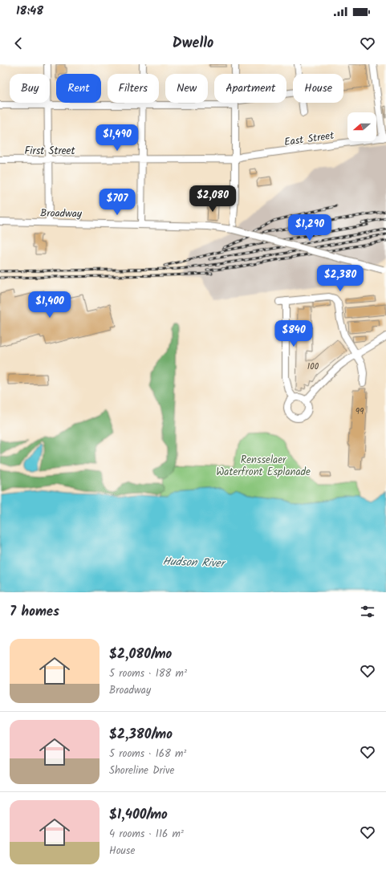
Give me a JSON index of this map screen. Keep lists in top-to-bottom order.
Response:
{
  "streets": {
    "street": ["East Street", "First Street", "Broadway"]
  },
  "crossings": [
    ["East Street", "First Street"]
  ],
  "water": ["Hudson River"],
  "parks": ["Rensselaer Waterfront Esplanade"],
  "house_numbers": ["100", "99"],
  "north": "left",
  "page": {
    "status": "18:48",
    "header": "Dwello",
    "chip": [
      "Buy",
      "Rent",
      "Filters",
      "New",
      "Apartment",
      "House"
    ],
    "price": [
      "$1,490",
      "$2,080",
      "$707",
      "$1,290",
      "$2,380",
      "$1,400",
      "$840"
    ],
    "heading": "7 homes",
    "list": [
      {
        "name": "$2,080/mo",
        "note": "5 rooms · 188 m² · Broadway"
      },
      {
        "name": "$2,380/mo",
        "note": "5 rooms · 168 m² · Shoreline Drive"
      },
      {
        "name": "$1,400/mo",
        "note": "4 rooms · 116 m² · House"
      }
    ]
  }
}
